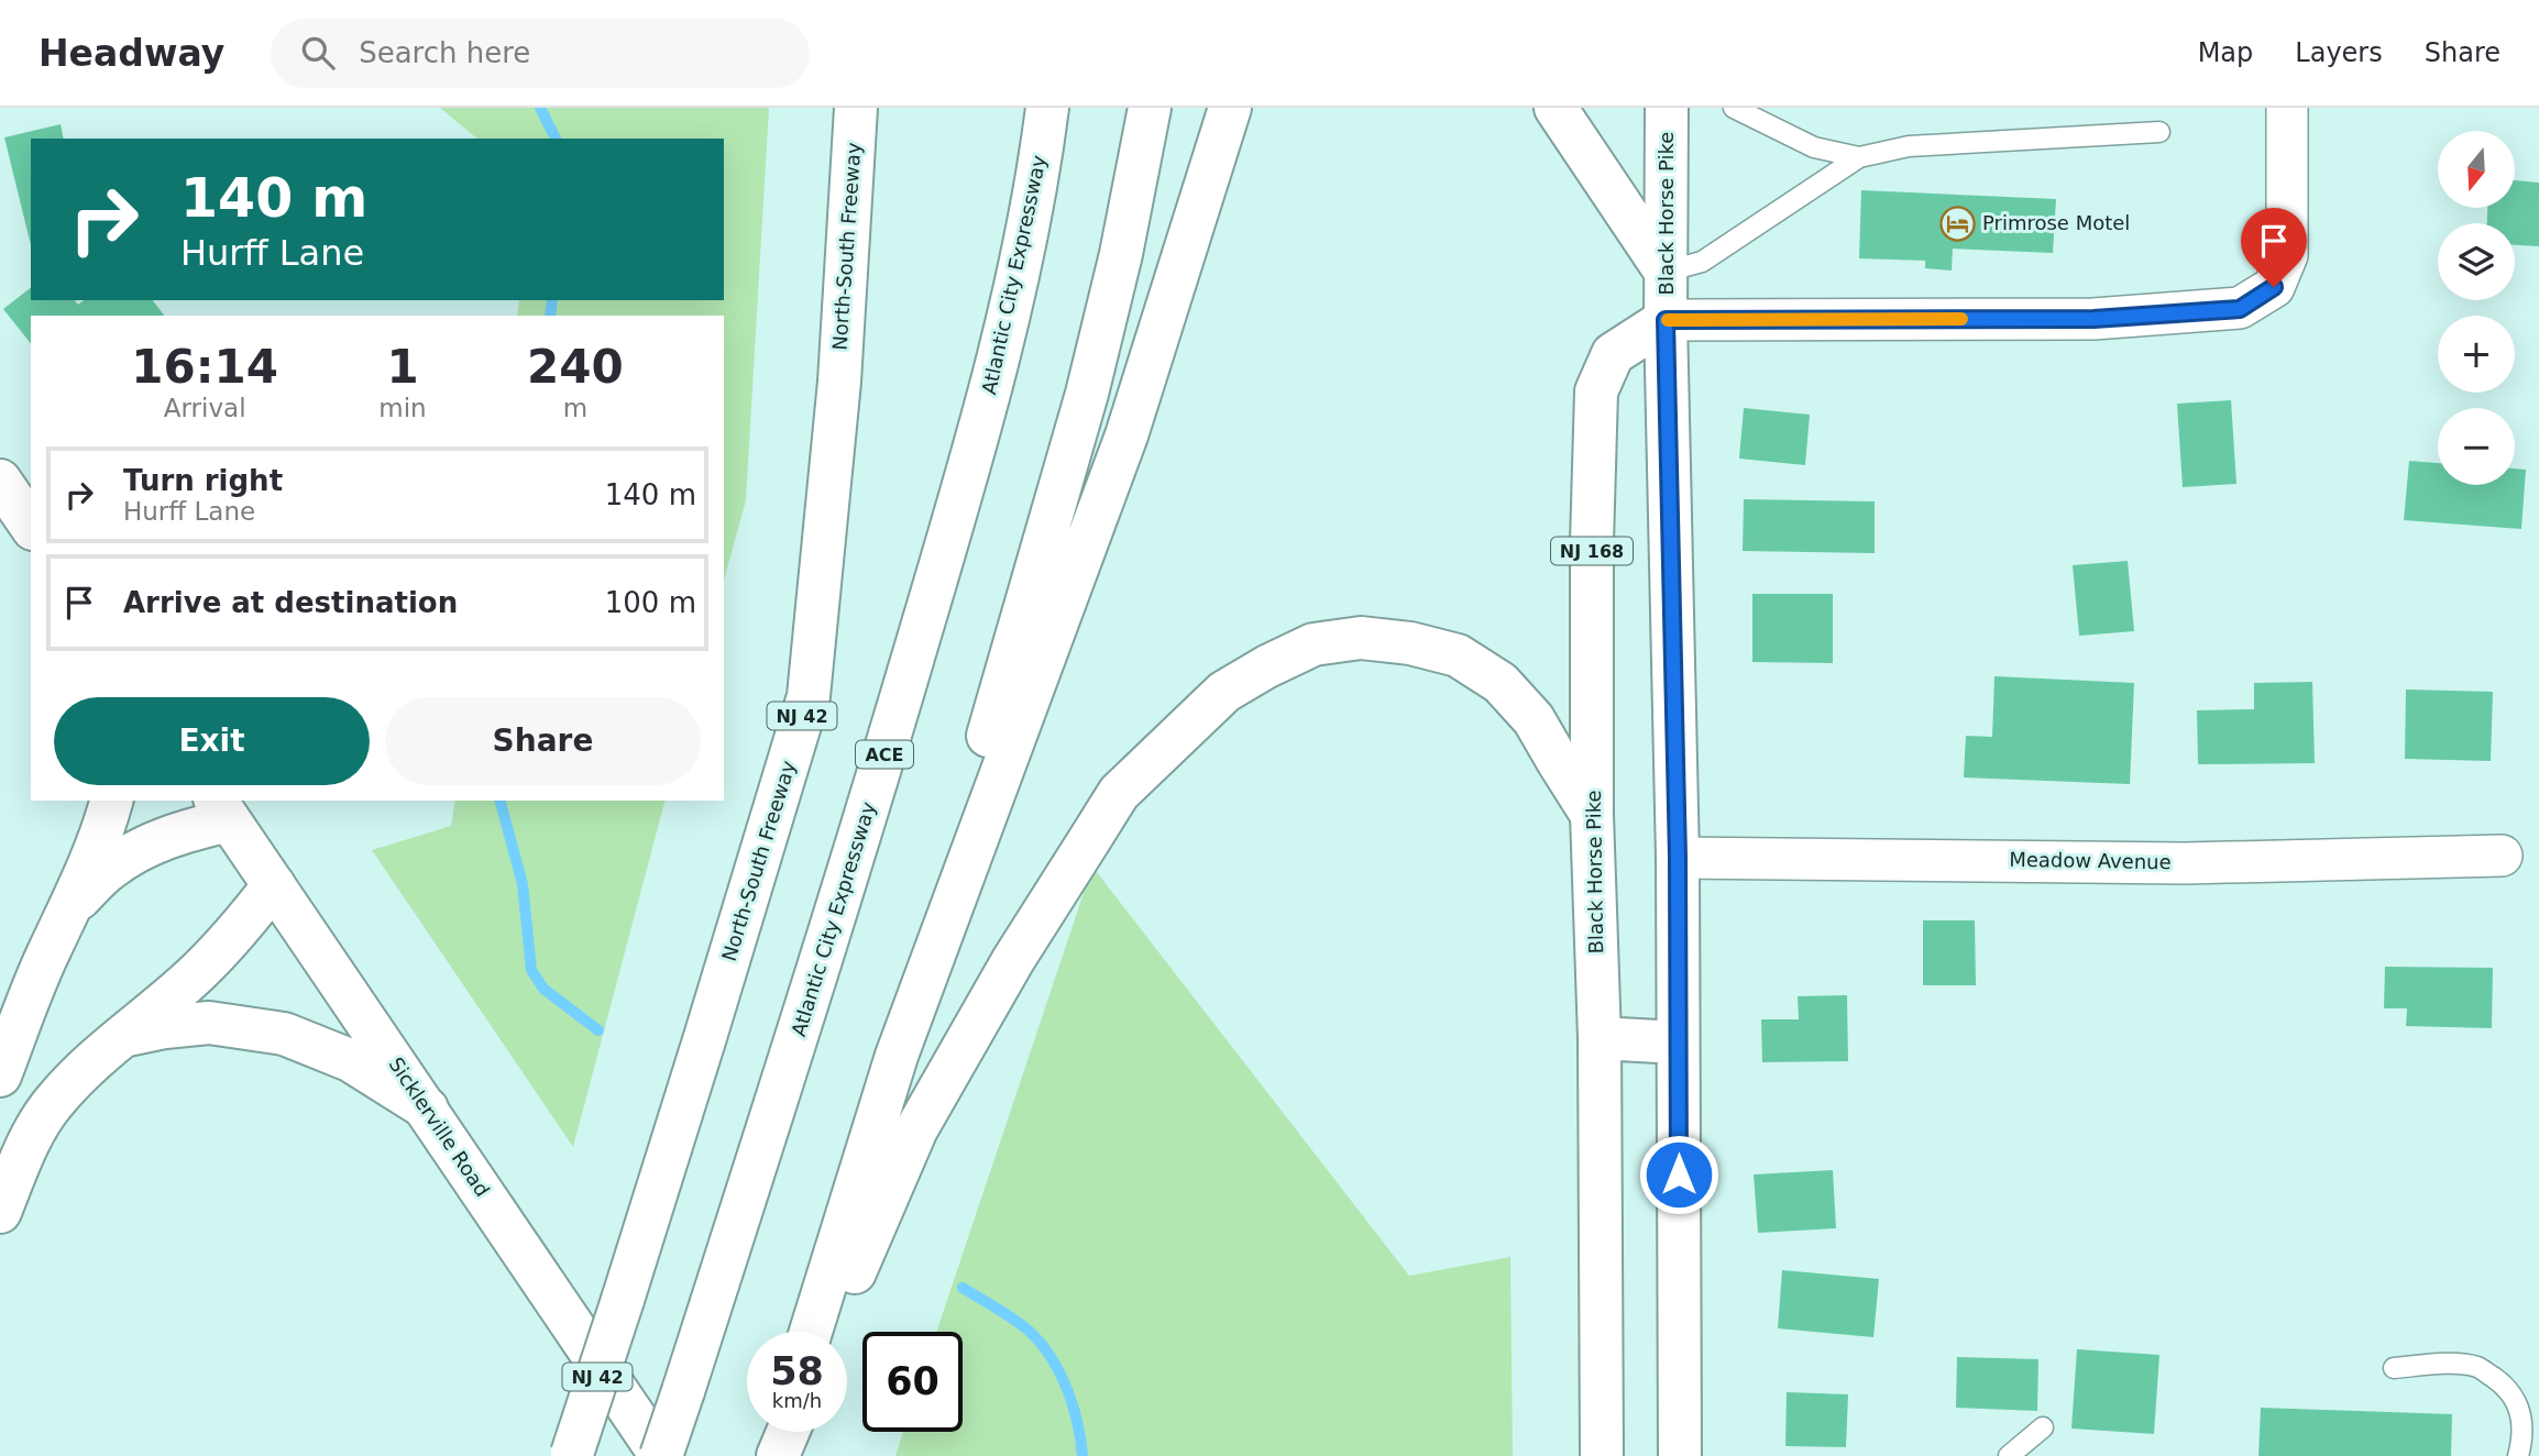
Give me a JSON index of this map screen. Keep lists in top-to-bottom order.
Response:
{
  "streets": {
    "main road": [
      "Black Horse Pike",
      "North-South Freeway",
      "Atlantic City Expressway",
      "NJ 168",
      "NJ 42",
      "ACE",
      "Sicklerville Road"
    ],
    "street": ["Meadow Avenue"]
  },
  "crossings": [
    ["Black Horse Pike", "Meadow Avenue"],
    ["Atlantic City Expressway", "Sicklerville Road"]
  ],
  "places": {
    "hotel": ["Primrose Motel"]
  },
  "north": "bottom",
  "page": {
    "header": "Headway",
    "search": "Search here",
    "nav": ["Map", "Layers", "Share"],
    "map_buttons": ["+", "−"],
    "turn": ["140 m", "Hurff Lane"],
    "eta": [
      "16:14",
      "Arrival",
      "1",
      "min",
      "240",
      "m"
    ],
    "list": [
      {
        "name": "Turn right",
        "note": "Hurff Lane",
        "value": "140 m"
      },
      {
        "name": "Arrive at destination",
        "value": "100 m"
      }
    ],
    "buttons": ["Exit", "Share"],
    "speed": "58 km/h",
    "limit": "60"
  }
}
